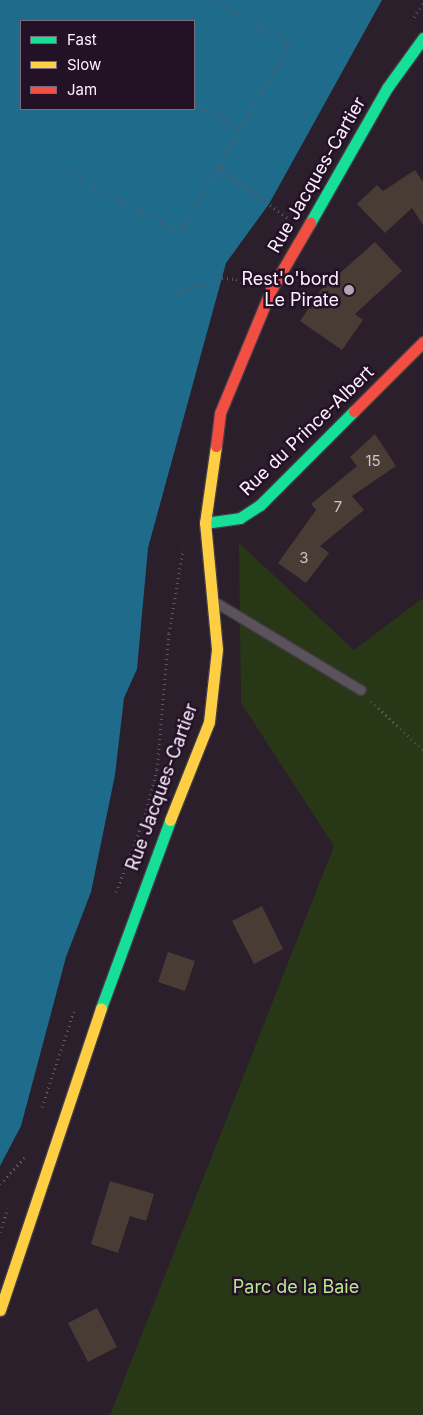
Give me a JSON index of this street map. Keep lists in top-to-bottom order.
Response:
{
  "streets": {
    "street": ["Rue Jacques-Cartier", "Rue du Prince-Albert"]
  },
  "crossings": [
    ["Rue Jacques-Cartier", "Rue du Prince-Albert"]
  ],
  "parks": ["Parc de la Baie"],
  "places": ["Rest'o'bord Le Pirate"],
  "house_numbers": ["15", "7", "3"],
  "legend": ["Fast", "Slow", "Jam"]
}
